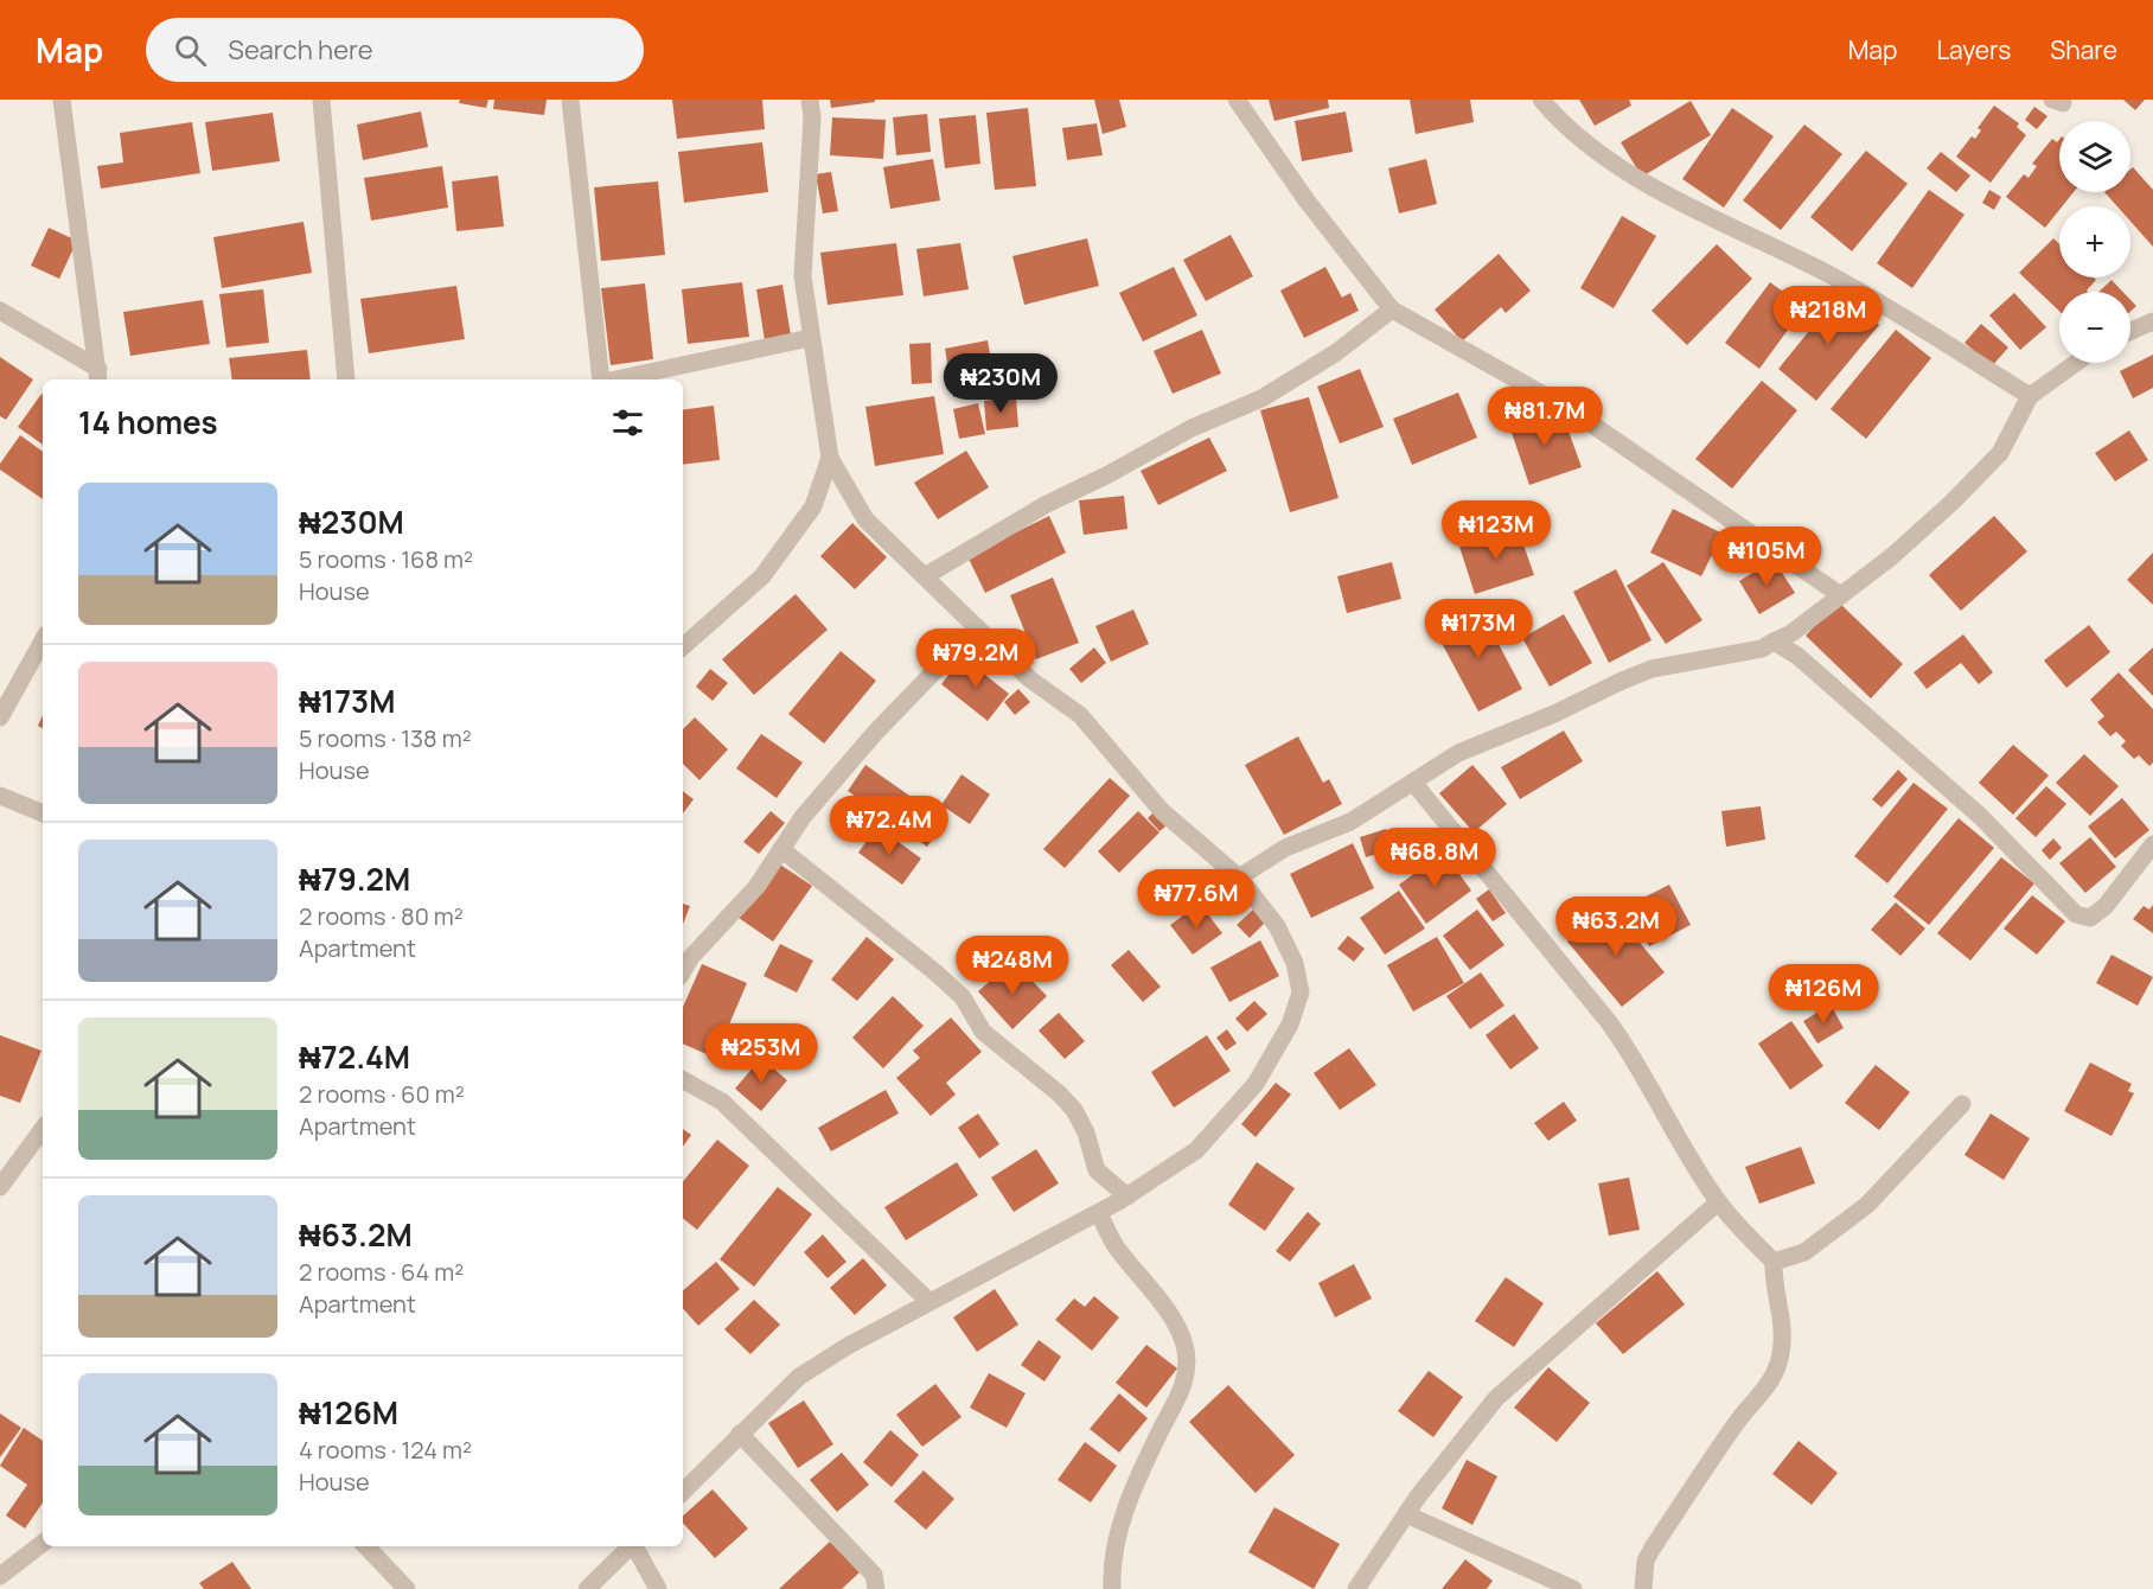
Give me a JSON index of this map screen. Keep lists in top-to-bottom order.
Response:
{
  "page": {
    "header": "Map",
    "search": "Search here",
    "nav": ["Map", "Layers", "Share"],
    "map_buttons": ["+", "−"],
    "price": [
      "₦218M",
      "₦230M",
      "₦81.7M",
      "₦123M",
      "₦105M",
      "₦173M",
      "₦79.2M",
      "₦72.4M",
      "₦68.8M",
      "₦77.6M",
      "₦63.2M",
      "₦248M",
      "₦126M",
      "₦253M"
    ],
    "heading": "14 homes",
    "list": [
      {
        "name": "₦230M",
        "note": "5 rooms · 168 m² · House"
      },
      {
        "name": "₦173M",
        "note": "5 rooms · 138 m² · House"
      },
      {
        "name": "₦79.2M",
        "note": "2 rooms · 80 m² · Apartment"
      },
      {
        "name": "₦72.4M",
        "note": "2 rooms · 60 m² · Apartment"
      },
      {
        "name": "₦63.2M",
        "note": "2 rooms · 64 m² · Apartment"
      },
      {
        "name": "₦126M",
        "note": "4 rooms · 124 m² · House"
      }
    ]
  }
}
